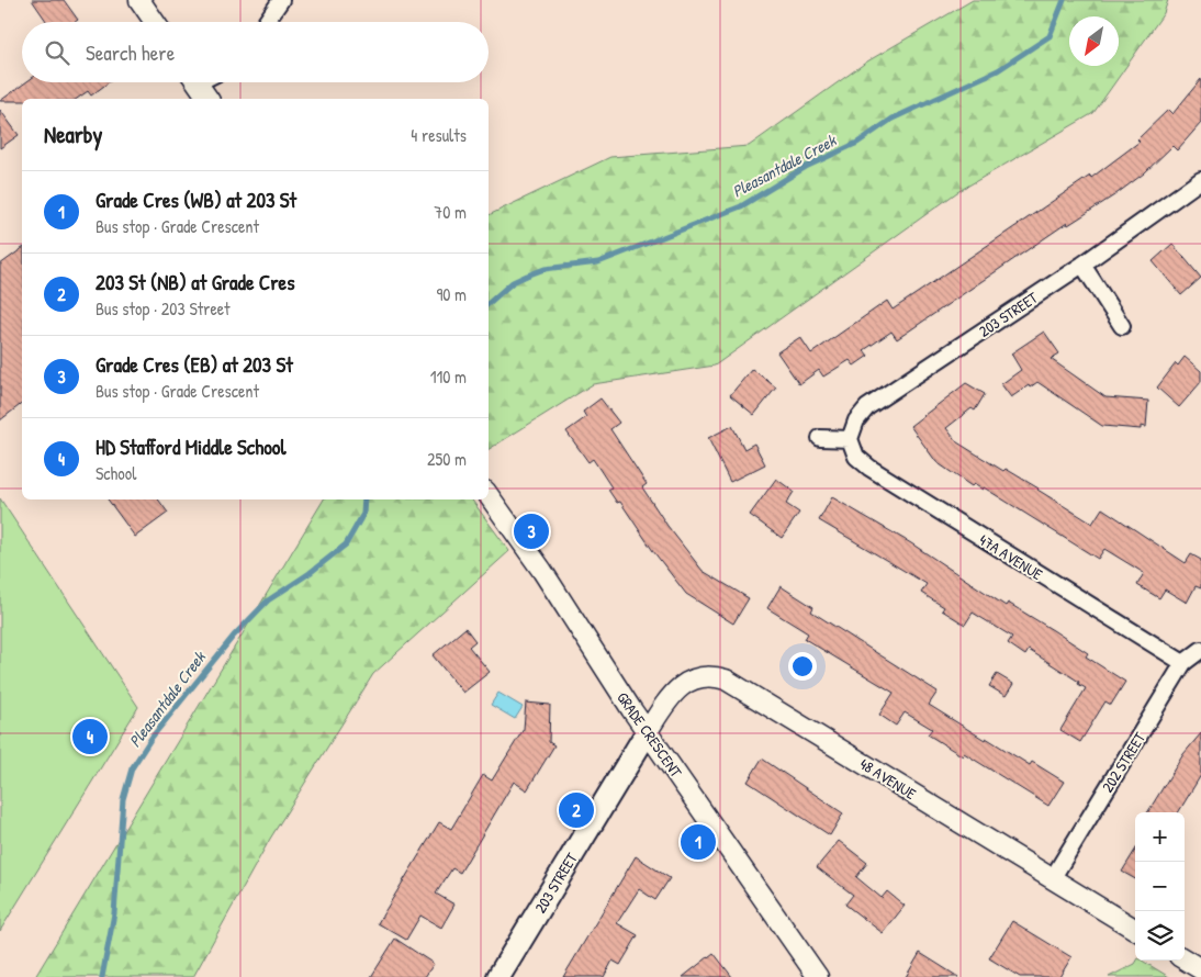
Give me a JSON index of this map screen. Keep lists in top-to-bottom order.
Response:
{
  "streets": {
    "main road": ["203 STREET"],
    "street": [
      "47A AVENUE",
      "GRADE CRESCENT",
      "202 STREET",
      "48 AVENUE"
    ]
  },
  "crossings": [
    ["203 STREET", "47A AVENUE"],
    ["203 STREET", "GRADE CRESCENT"],
    ["203 STREET", "48 AVENUE"],
    ["47A AVENUE", "202 STREET"],
    ["GRADE CRESCENT", "48 AVENUE"],
    ["202 STREET", "48 AVENUE"]
  ],
  "water": ["Pleasantdale Creek"],
  "north": "bottom left",
  "page": {
    "search": "Search here",
    "heading": ["Nearby", "4 results"],
    "list": [
      {
        "mark": "1",
        "name": "Grade Cres (WB) at 203 St",
        "note": "Bus stop · Grade Crescent",
        "value": "70 m"
      },
      {
        "mark": "2",
        "name": "203 St (NB) at Grade Cres",
        "note": "Bus stop · 203 Street",
        "value": "90 m"
      },
      {
        "mark": "3",
        "name": "Grade Cres (EB) at 203 St",
        "note": "Bus stop · Grade Crescent",
        "value": "110 m"
      },
      {
        "mark": "4",
        "name": "HD Stafford Middle School",
        "note": "School",
        "value": "250 m"
      }
    ],
    "pins": [
      "3",
      "4",
      "2",
      "1"
    ],
    "map_buttons": ["+", "−"]
  }
}
